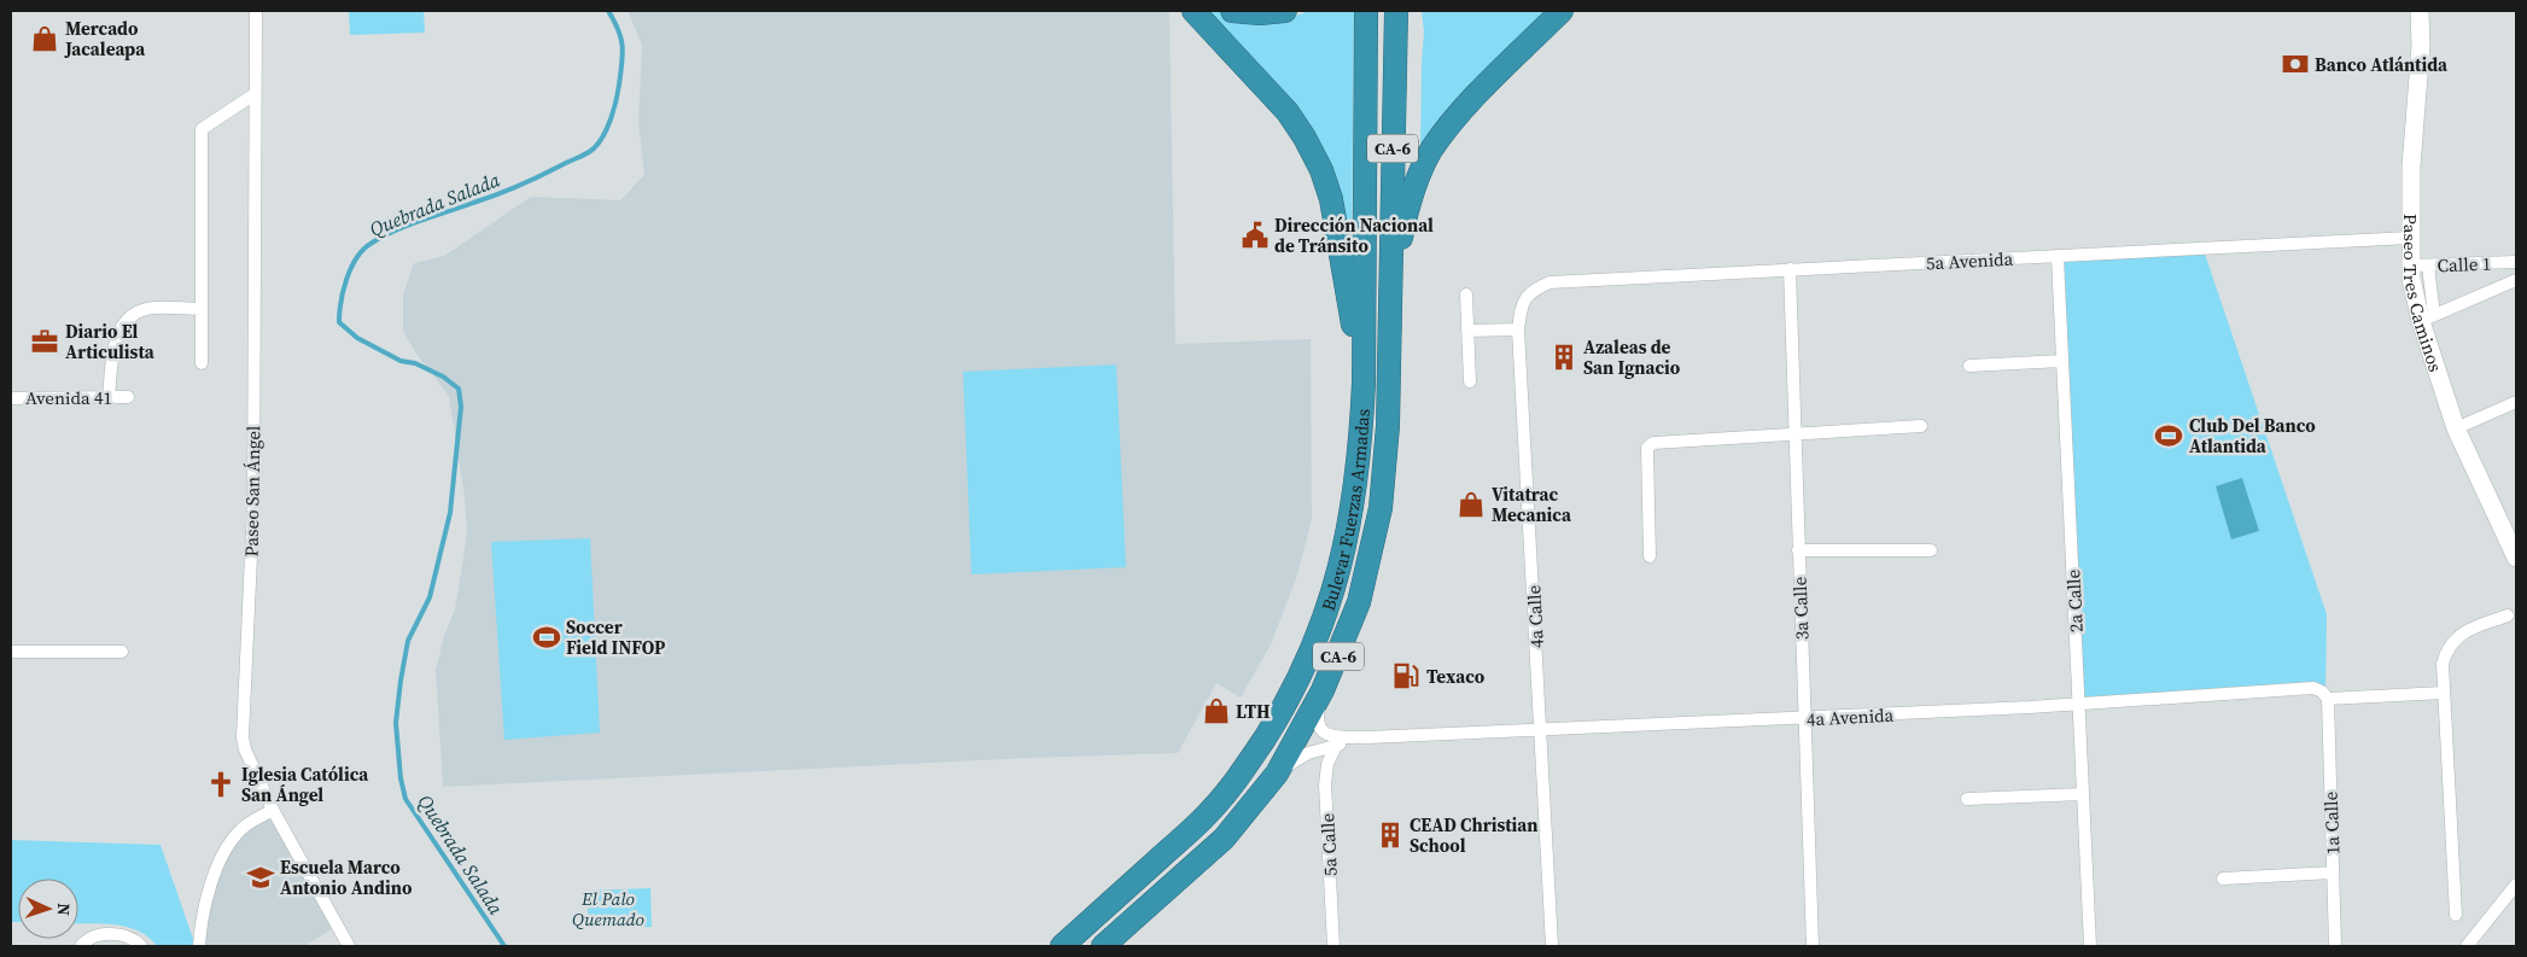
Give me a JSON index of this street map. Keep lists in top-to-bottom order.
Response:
{
  "streets": {
    "highway": ["CA-6", "Bulevar Fuerzas Armadas"],
    "street": [
      "5a Avenida",
      "Calle 1",
      "Paseo Tres Caminos",
      "Avenida 41",
      "Paseo San Ángel",
      "2a Calle",
      "3a Calle",
      "4a Calle",
      "4a Avenida",
      "1a Calle",
      "5a Calle"
    ]
  },
  "crossings": [
    ["5a Avenida", "Paseo Tres Caminos"],
    ["5a Avenida", "2a Calle"],
    ["5a Avenida", "3a Calle"],
    ["5a Avenida", "4a Calle"],
    ["Calle 1", "Paseo Tres Caminos"],
    ["Bulevar Fuerzas Armadas", "4a Avenida"],
    ["2a Calle", "4a Avenida"],
    ["3a Calle", "4a Avenida"],
    ["4a Calle", "4a Avenida"],
    ["4a Avenida", "1a Calle"],
    ["4a Avenida", "5a Calle"]
  ],
  "water": ["Quebrada Salada"],
  "parks": ["El Palo Quemado"],
  "places": {
    "shop": ["Mercado Jacaleapa", "Vitatrac Mecanica", "LTH"],
    "bank": ["Banco Atlántida"],
    "public building": ["Dirección Nacional de Tránsito"],
    "office": ["Diario El Articulista"],
    "building": ["Azaleas de San Ignacio", "CEAD Christian School"],
    "sports": ["Club Del Banco Atlantida", "Soccer Field INFOP"],
    "fuel station": ["Texaco"],
    "church": ["Iglesia Católica San Ángel"],
    "school or university": ["Escuela Marco Antonio Andino"]
  },
  "north": "right"
}
